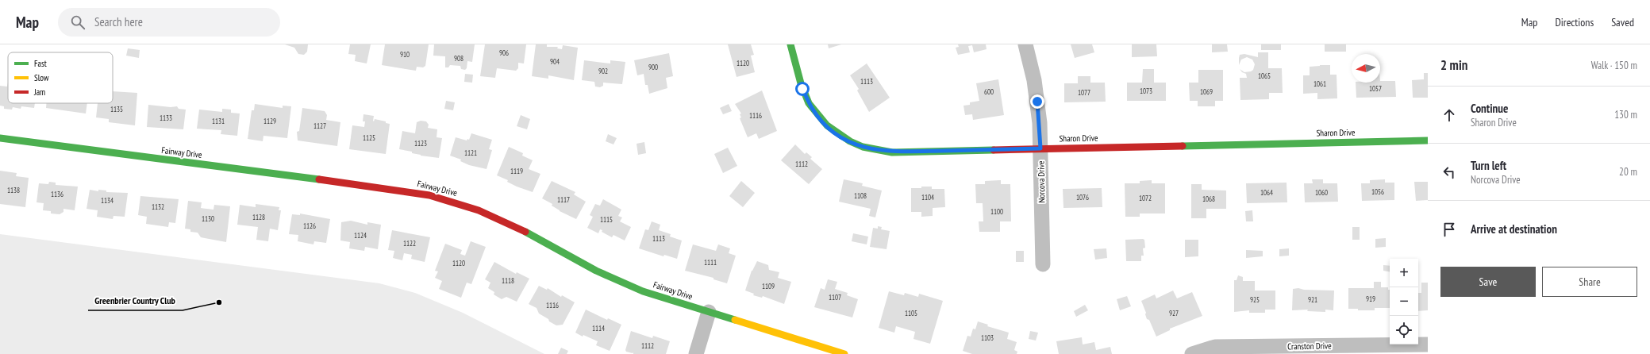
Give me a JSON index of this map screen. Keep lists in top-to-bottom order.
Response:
{
  "streets": {
    "street": [
      "Sharon Drive",
      "Fairway Drive",
      "Norcova Drive",
      "Cranston Drive"
    ]
  },
  "crossings": [
    ["Sharon Drive", "Norcova Drive"]
  ],
  "places": ["Greenbrier Country Club"],
  "house_numbers": [
    "906",
    "910",
    "908",
    "904",
    "1120",
    "900",
    "902",
    "1065",
    "1113",
    "1061",
    "1057",
    "1073",
    "600",
    "1069",
    "1077",
    "1135",
    "1116",
    "1133",
    "1131",
    "1129",
    "1127",
    "1125",
    "1123",
    "1121",
    "1112",
    "1119",
    "1138",
    "1056",
    "1064",
    "1060",
    "1136",
    "1108",
    "1104",
    "1076",
    "1072",
    "1068",
    "1117",
    "1134",
    "1132",
    "1100",
    "1128",
    "1130",
    "1115",
    "1126",
    "1124",
    "1113",
    "1122",
    "1111",
    "1120",
    "1118",
    "1109",
    "1107",
    "919",
    "925",
    "921",
    "1116",
    "1105",
    "927",
    "1114",
    "1103",
    "1112"
  ],
  "legend": ["Fast", "Slow", "Jam"],
  "north": "left",
  "page": {
    "header": "Map",
    "search": "Search here",
    "nav": ["Map", "Directions", "Saved"],
    "heading": ["2 min", "Walk · 150 m"],
    "list": [
      ["Continue", "Sharon Drive", "130 m"],
      ["Turn left", "Norcova Drive", "20 m"],
      "Arrive at destination"
    ],
    "buttons": ["Save", "Share"],
    "map_buttons": ["+", "−"]
  }
}
